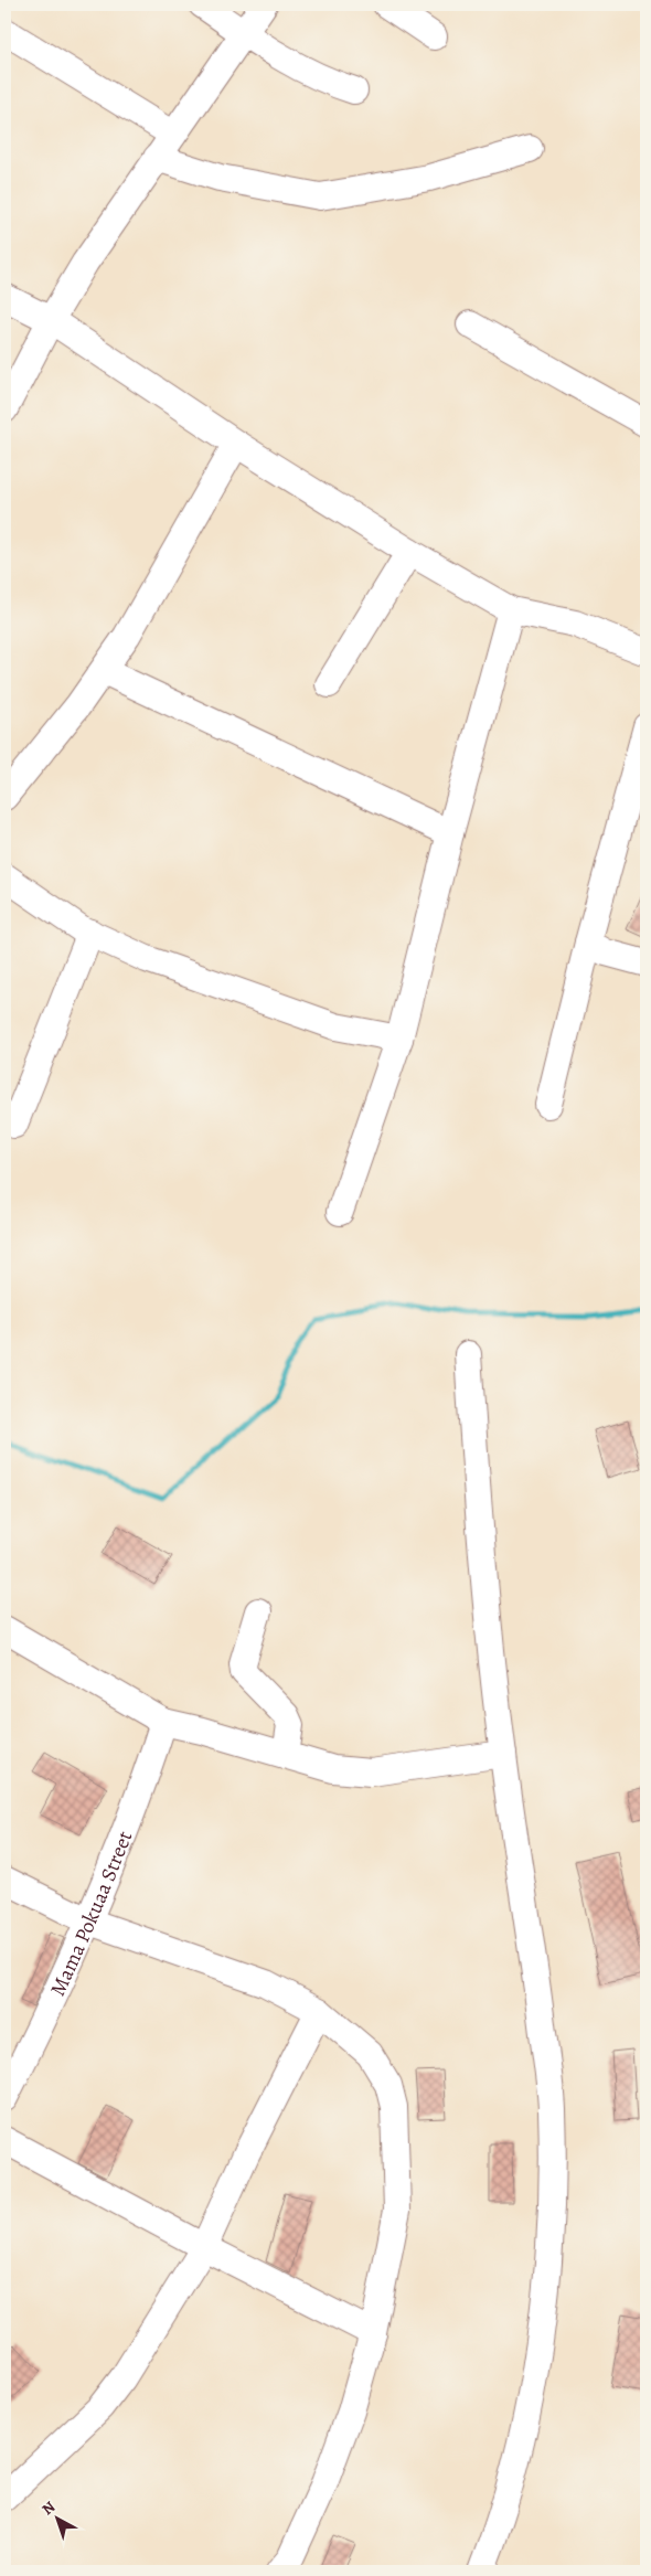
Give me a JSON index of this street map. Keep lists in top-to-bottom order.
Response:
{
  "streets": {
    "street": ["Mama Pokuaa Street"]
  },
  "north": "top left"
}
